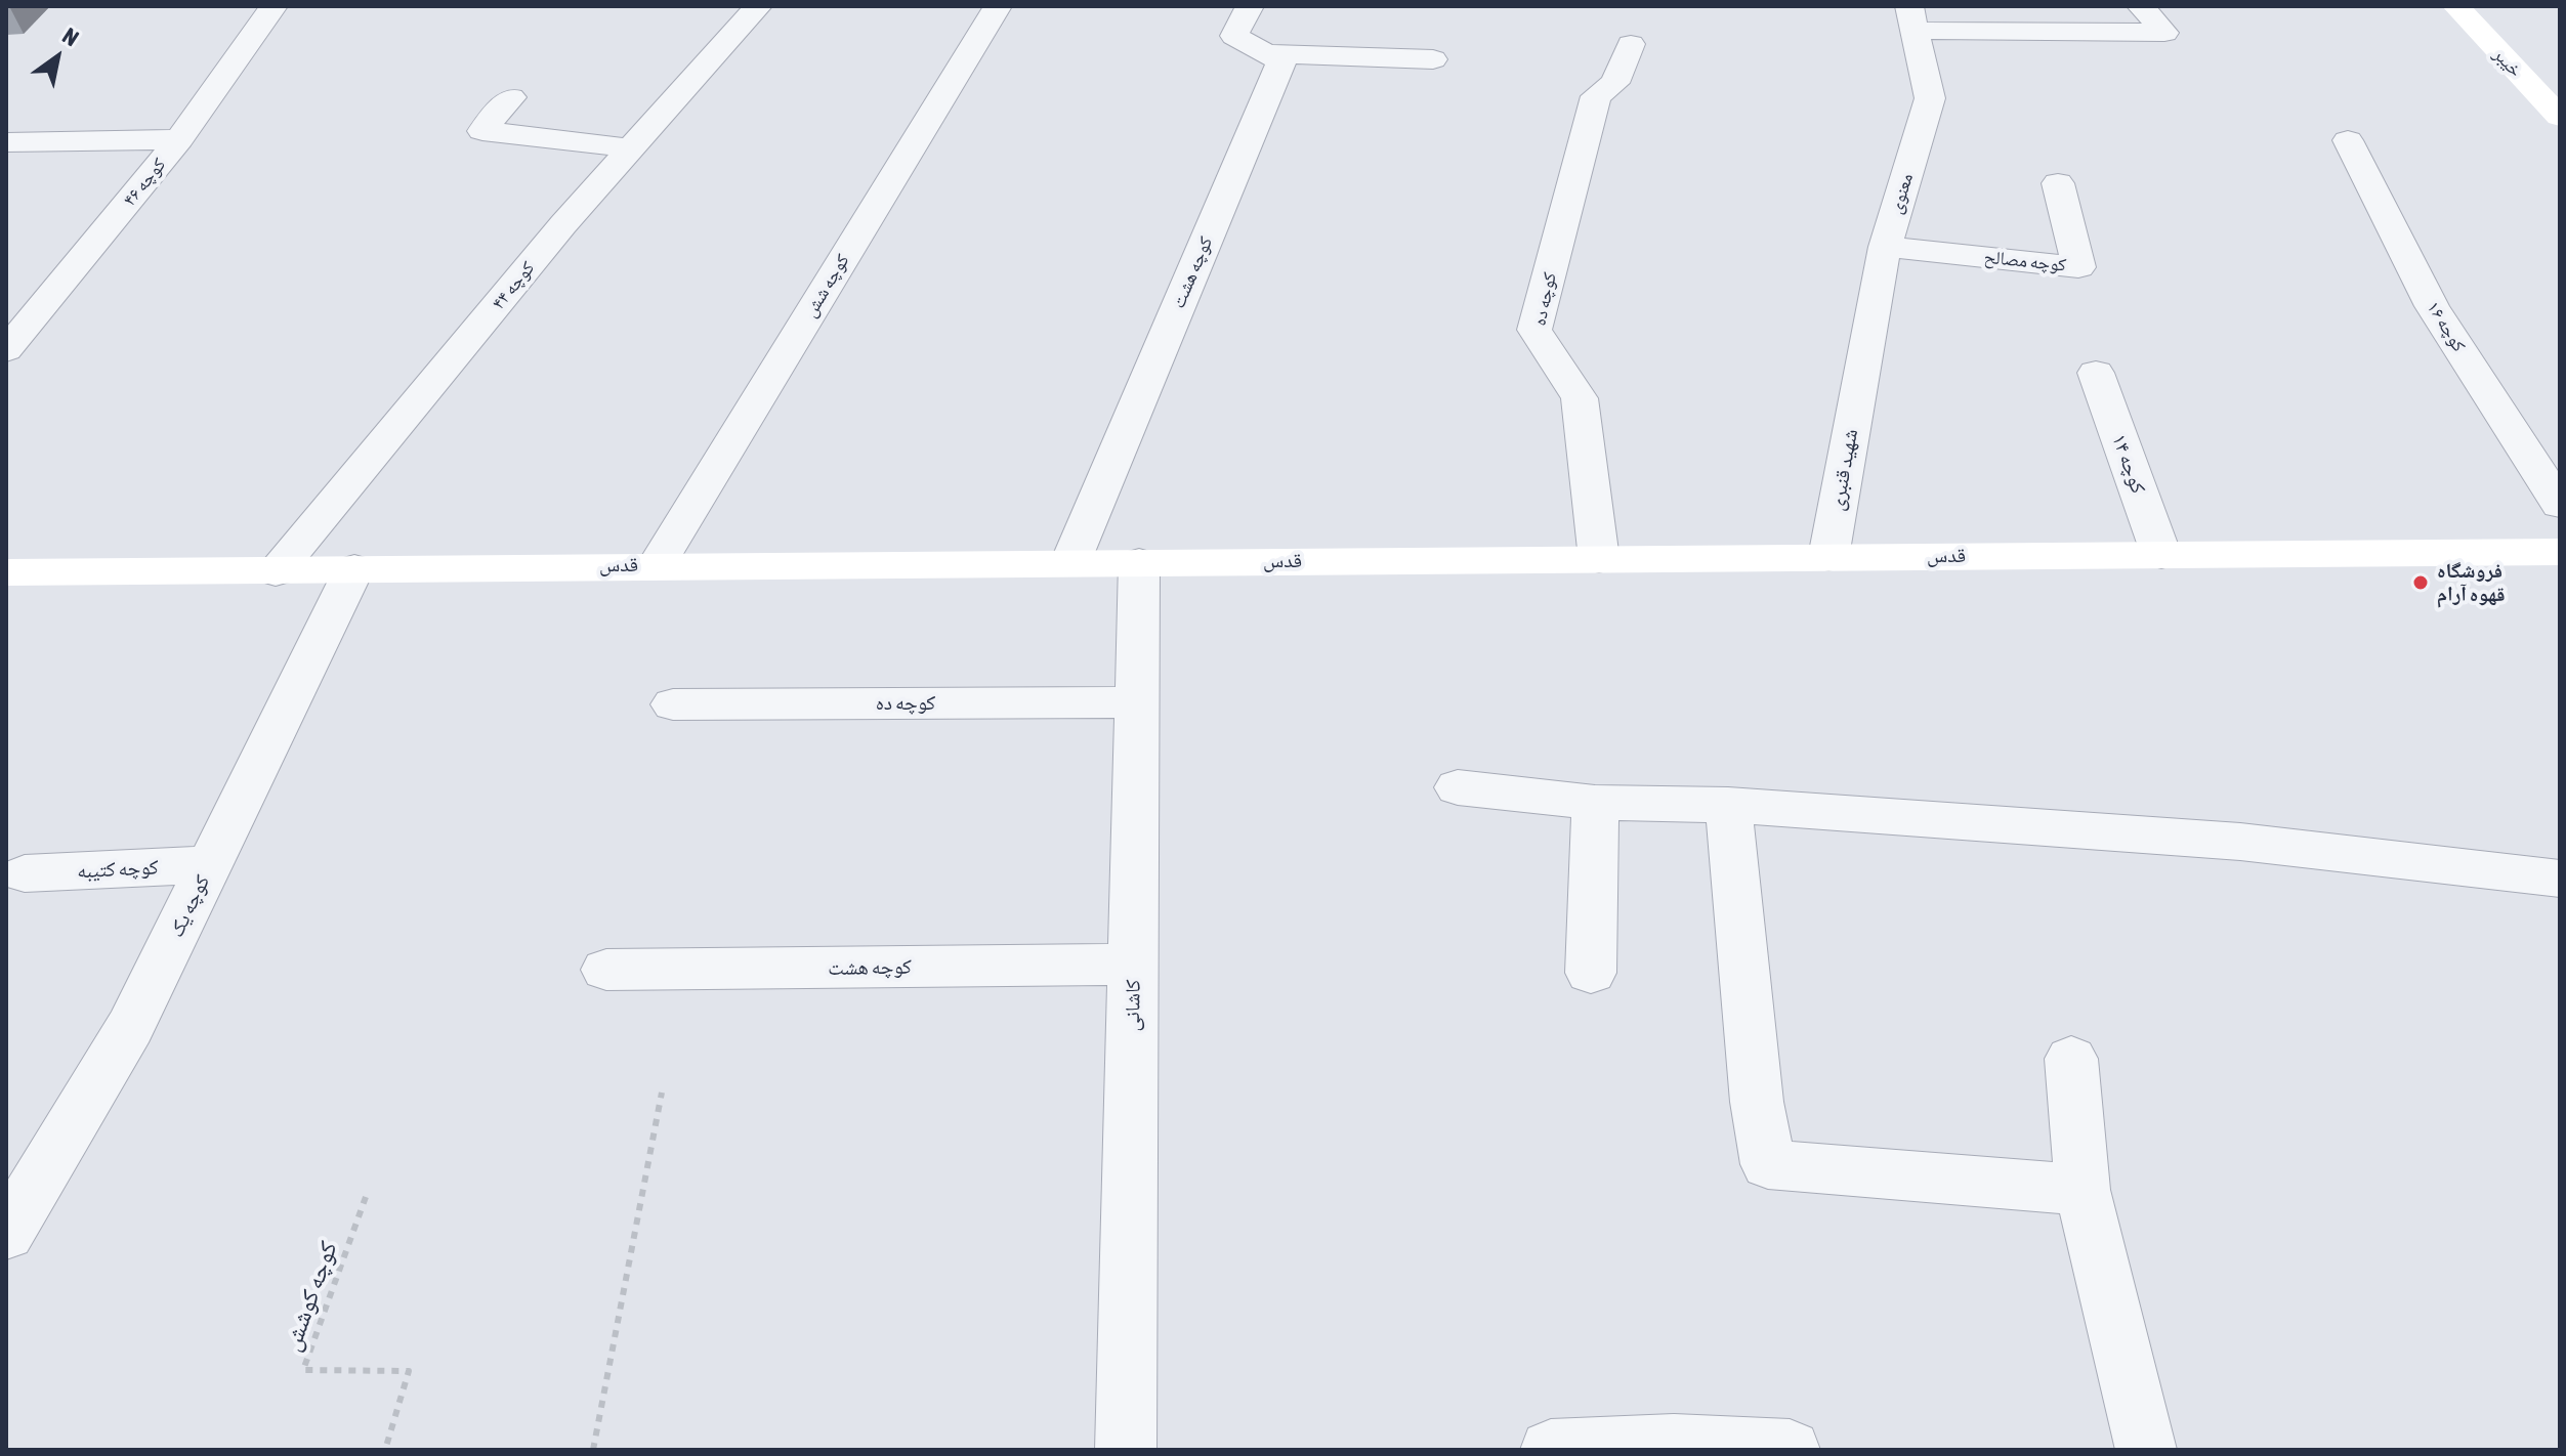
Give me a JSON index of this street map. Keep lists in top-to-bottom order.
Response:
{
  "streets": {
    "street": [
      "خیبر",
      "کوچه ۴۶",
      "معنوی",
      "کوچه مصالح",
      "کوچه هشت",
      "کوچه ۴۴",
      "کوچه شش",
      "کوچه ده",
      "کوچه ۱۶",
      "کوچه ۱۴",
      "شهید قنبری",
      "قدس",
      "کوچه کتیبه",
      "کوچه یک",
      "کاشانی"
    ],
    "path": ["کوچه کوشش"]
  },
  "crossings": [
    ["معنوی", "کوچه مصالح"],
    ["معنوی", "شهید قنبری"],
    ["کوچه هشت", "قدس"],
    ["کوچه هشت", "کاشانی"],
    ["کوچه ۴۴", "قدس"],
    ["کوچه شش", "قدس"],
    ["کوچه ده", "قدس"],
    ["کوچه ده", "کاشانی"],
    ["کوچه ۱۴", "قدس"],
    ["شهید قنبری", "قدس"],
    ["قدس", "کوچه یک"],
    ["قدس", "کاشانی"],
    ["کوچه کتیبه", "کوچه یک"]
  ],
  "places": ["فروشگاه قهوه آرام"],
  "north": "top right"
}
